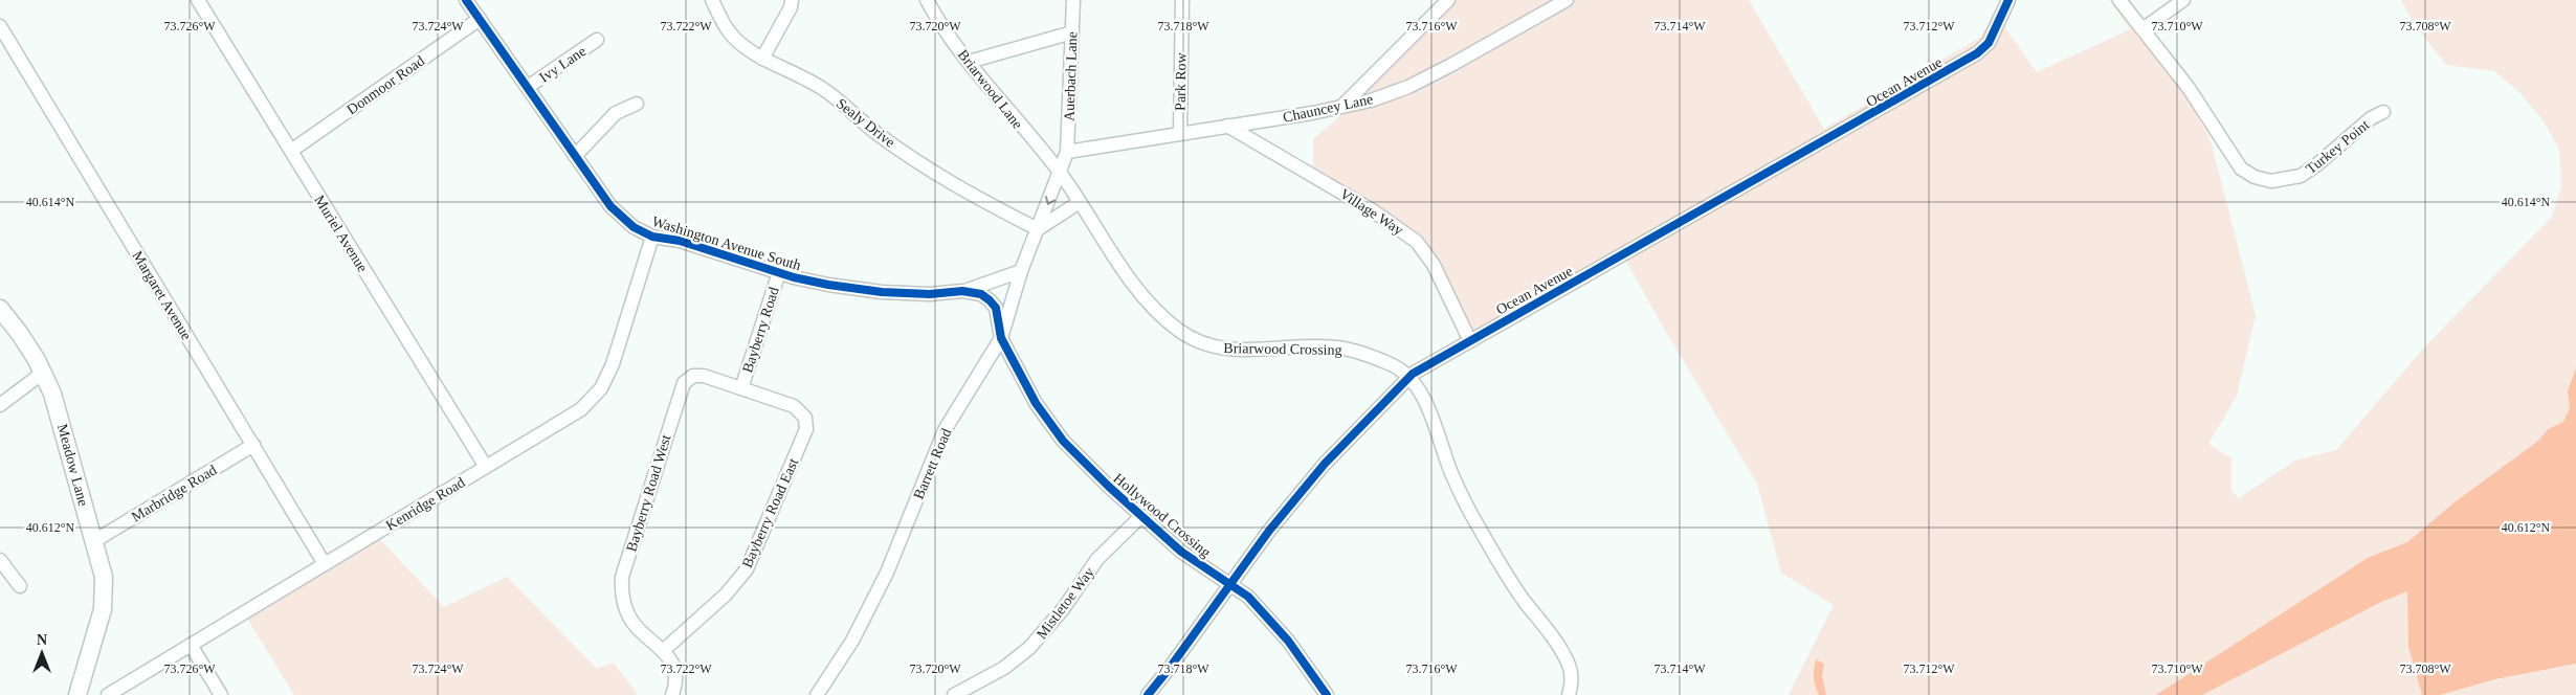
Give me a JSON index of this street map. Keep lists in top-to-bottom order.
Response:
{
  "streets": {
    "main road": ["Meadow Lane"],
    "street": [
      "Ivy Lane",
      "Auerbach Lane",
      "Park Row",
      "Ocean Avenue",
      "Donmoor Road",
      "Briarwood Lane",
      "Chauncey Lane",
      "Sealy Drive",
      "Turkey Point",
      "Village Way",
      "Muriel Avenue",
      "Washington Avenue South",
      "Margaret Avenue",
      "Bayberry Road",
      "Briarwood Crossing",
      "Barrett Road",
      "Marbridge Road",
      "Bayberry Road West",
      "Kenridge Road",
      "Bayberry Road East",
      "Hollywood Crossing",
      "Mistletoe Way"
    ]
  },
  "crossings": [
    ["Ivy Lane", "Washington Avenue South"],
    ["Auerbach Lane", "Briarwood Lane"],
    ["Auerbach Lane", "Chauncey Lane"],
    ["Auerbach Lane", "Briarwood Crossing"],
    ["Auerbach Lane", "Barrett Road"],
    ["Park Row", "Chauncey Lane"],
    ["Ocean Avenue", "Village Way"],
    ["Ocean Avenue", "Briarwood Crossing"],
    ["Ocean Avenue", "Hollywood Crossing"],
    ["Donmoor Road", "Muriel Avenue"],
    ["Donmoor Road", "Washington Avenue South"],
    ["Briarwood Lane", "Briarwood Crossing"],
    ["Briarwood Lane", "Barrett Road"],
    ["Chauncey Lane", "Village Way"],
    ["Sealy Drive", "Barrett Road"],
    ["Muriel Avenue", "Kenridge Road"],
    ["Washington Avenue South", "Bayberry Road"],
    ["Washington Avenue South", "Barrett Road"],
    ["Washington Avenue South", "Kenridge Road"],
    ["Washington Avenue South", "Hollywood Crossing"],
    ["Margaret Avenue", "Marbridge Road"],
    ["Margaret Avenue", "Kenridge Road"],
    ["Bayberry Road", "Bayberry Road West"],
    ["Bayberry Road", "Bayberry Road East"],
    ["Briarwood Crossing", "Barrett Road"],
    ["Barrett Road", "Hollywood Crossing"],
    ["Meadow Lane", "Marbridge Road"],
    ["Bayberry Road West", "Bayberry Road East"],
    ["Hollywood Crossing", "Mistletoe Way"]
  ],
  "north": "top",
  "coordinates": [
    "73.726°W",
    "73.724°W",
    "73.722°W",
    "73.720°W",
    "73.718°W",
    "73.716°W",
    "73.714°W",
    "73.712°W",
    "73.710°W",
    "73.708°W",
    "40.614°N",
    "40.612°N"
  ]
}
